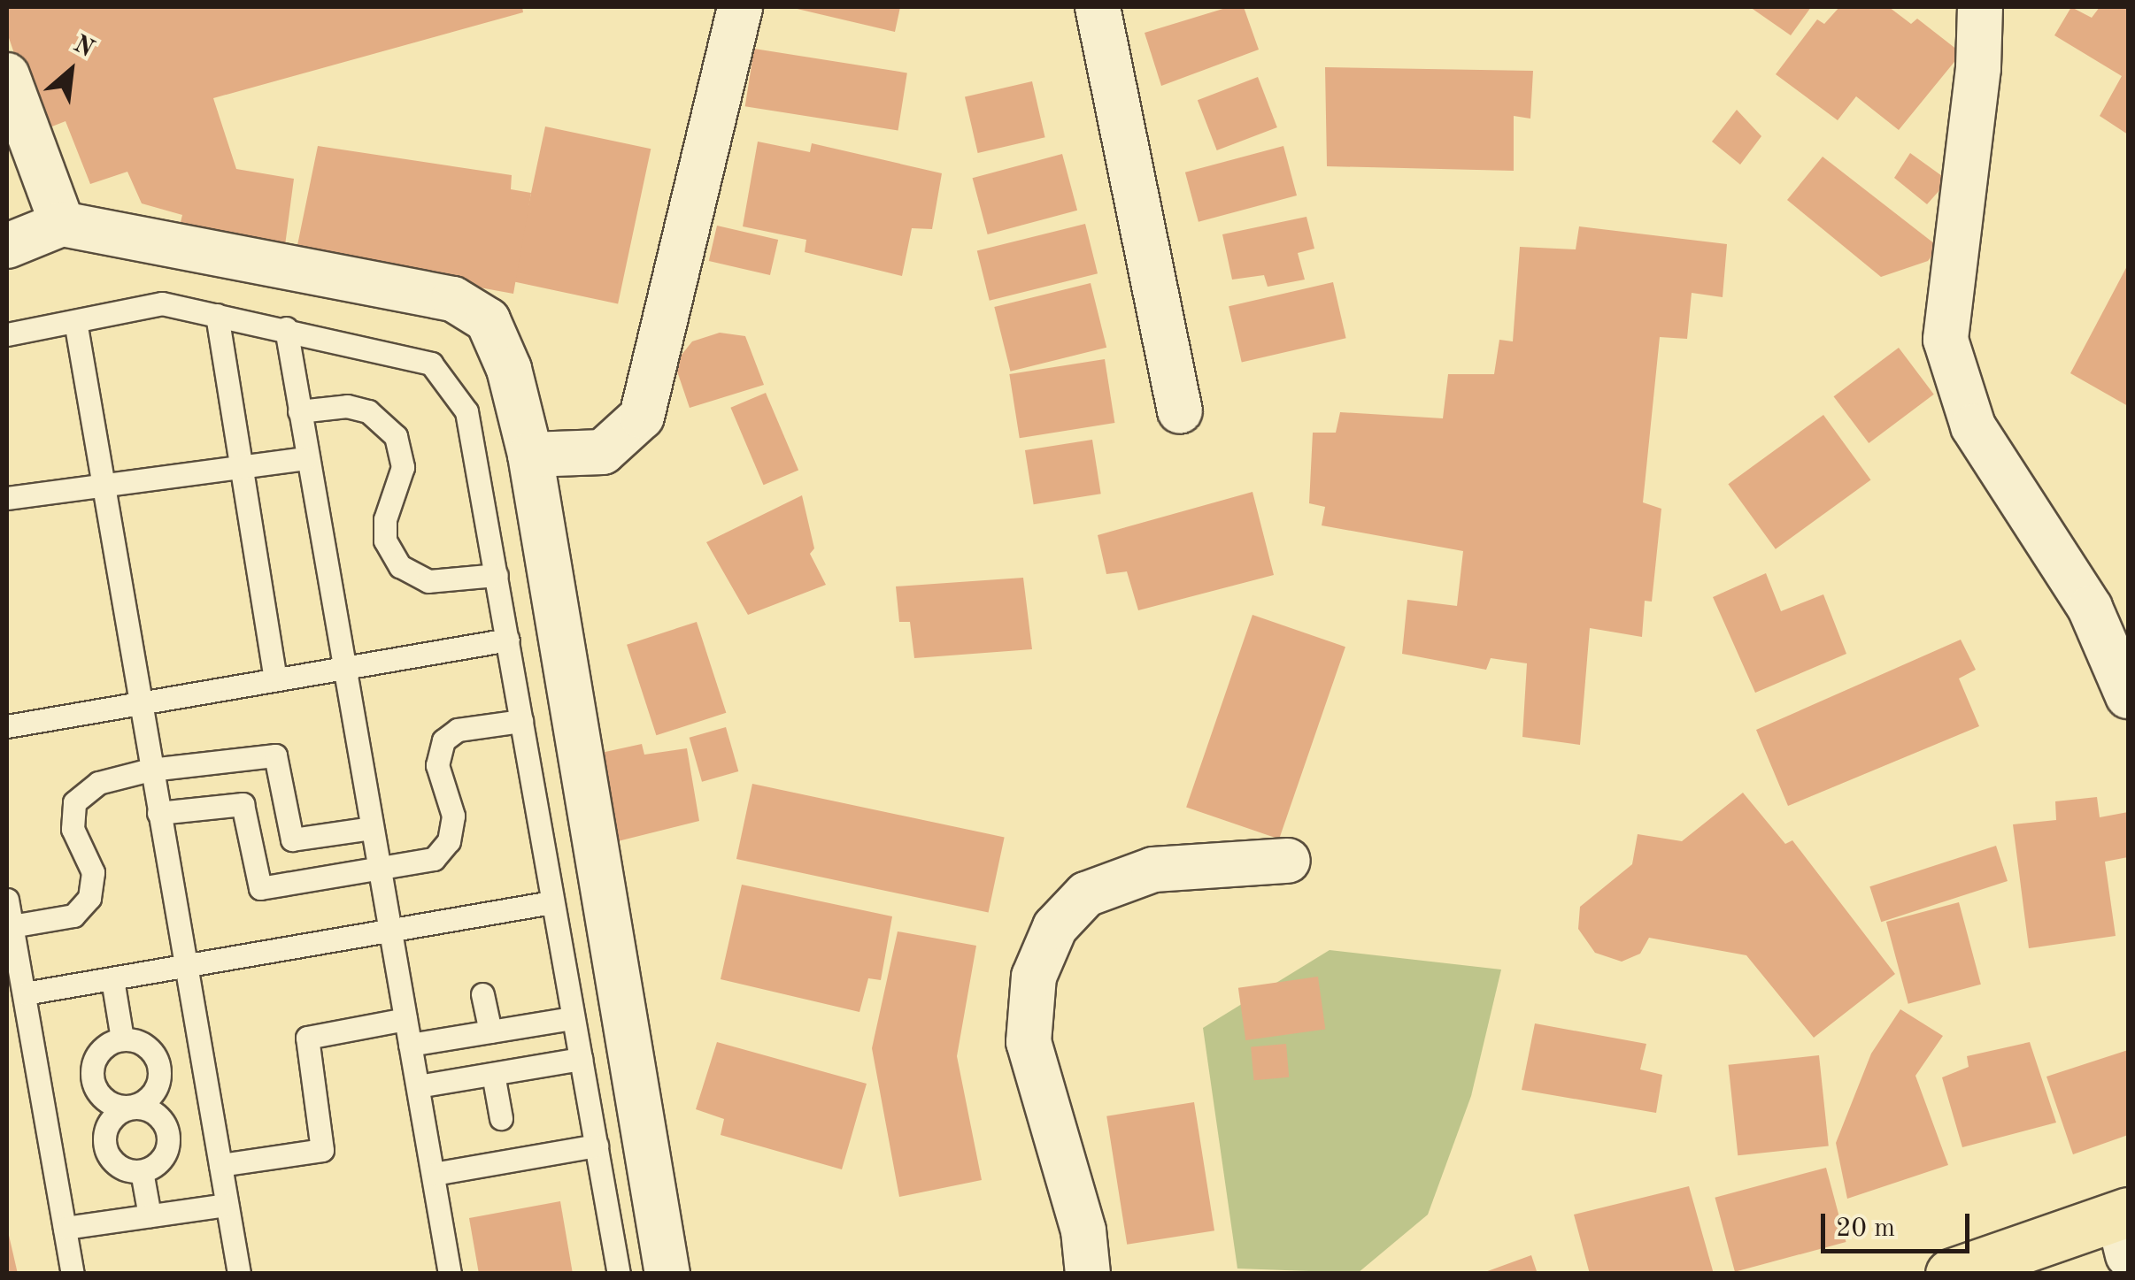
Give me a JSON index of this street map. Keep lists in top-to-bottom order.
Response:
{
  "scale_bar": "20 m",
  "north": "top right"
}
